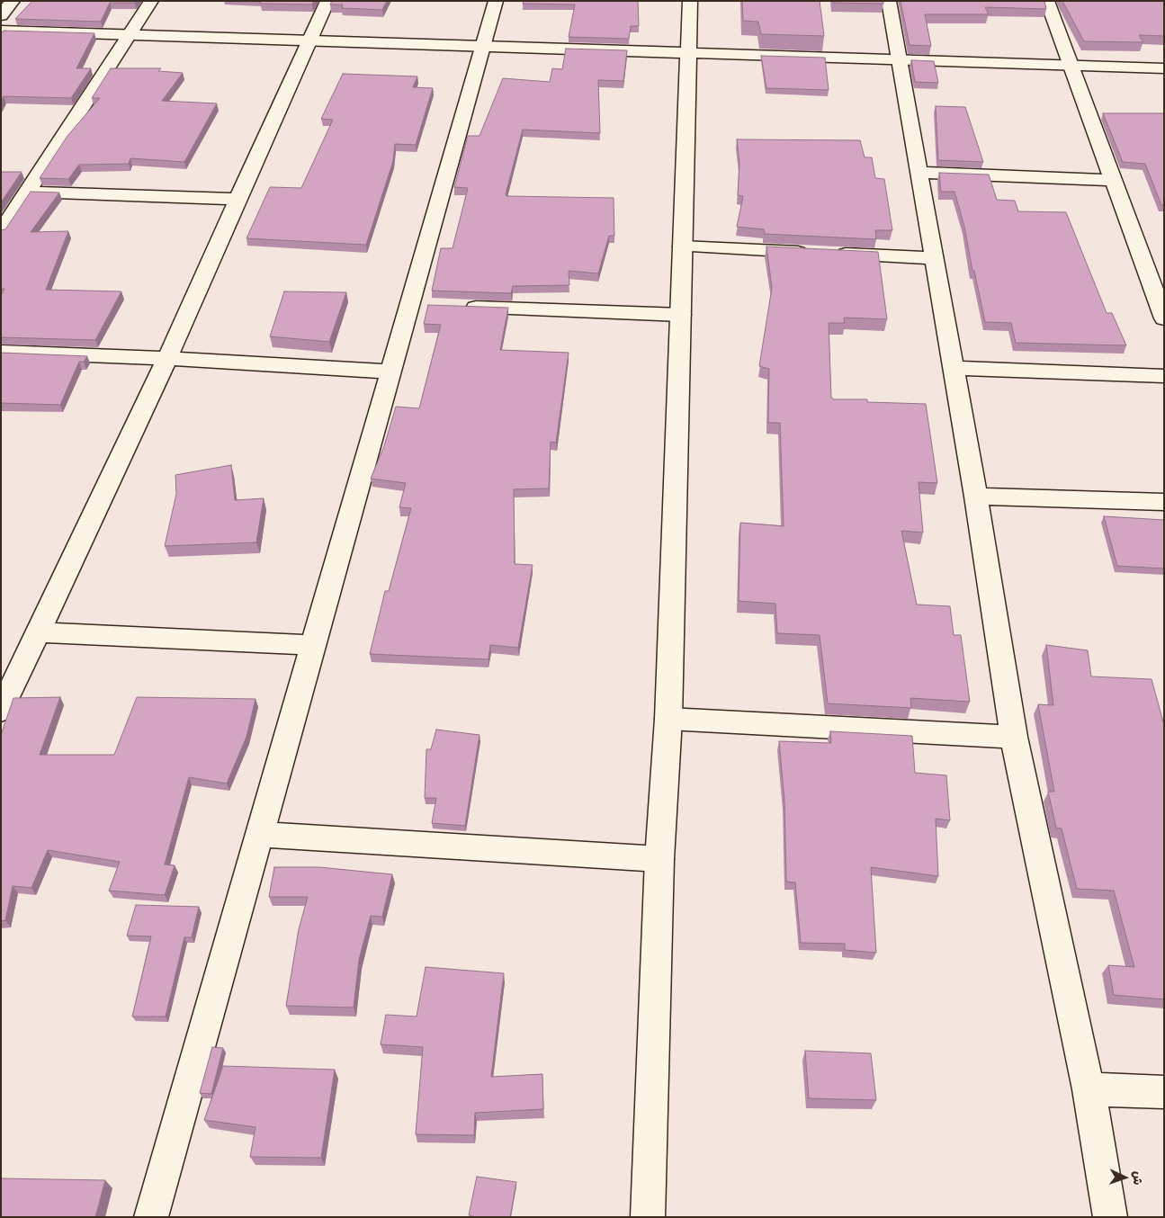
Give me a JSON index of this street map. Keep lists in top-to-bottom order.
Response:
{
  "north": "right"
}
